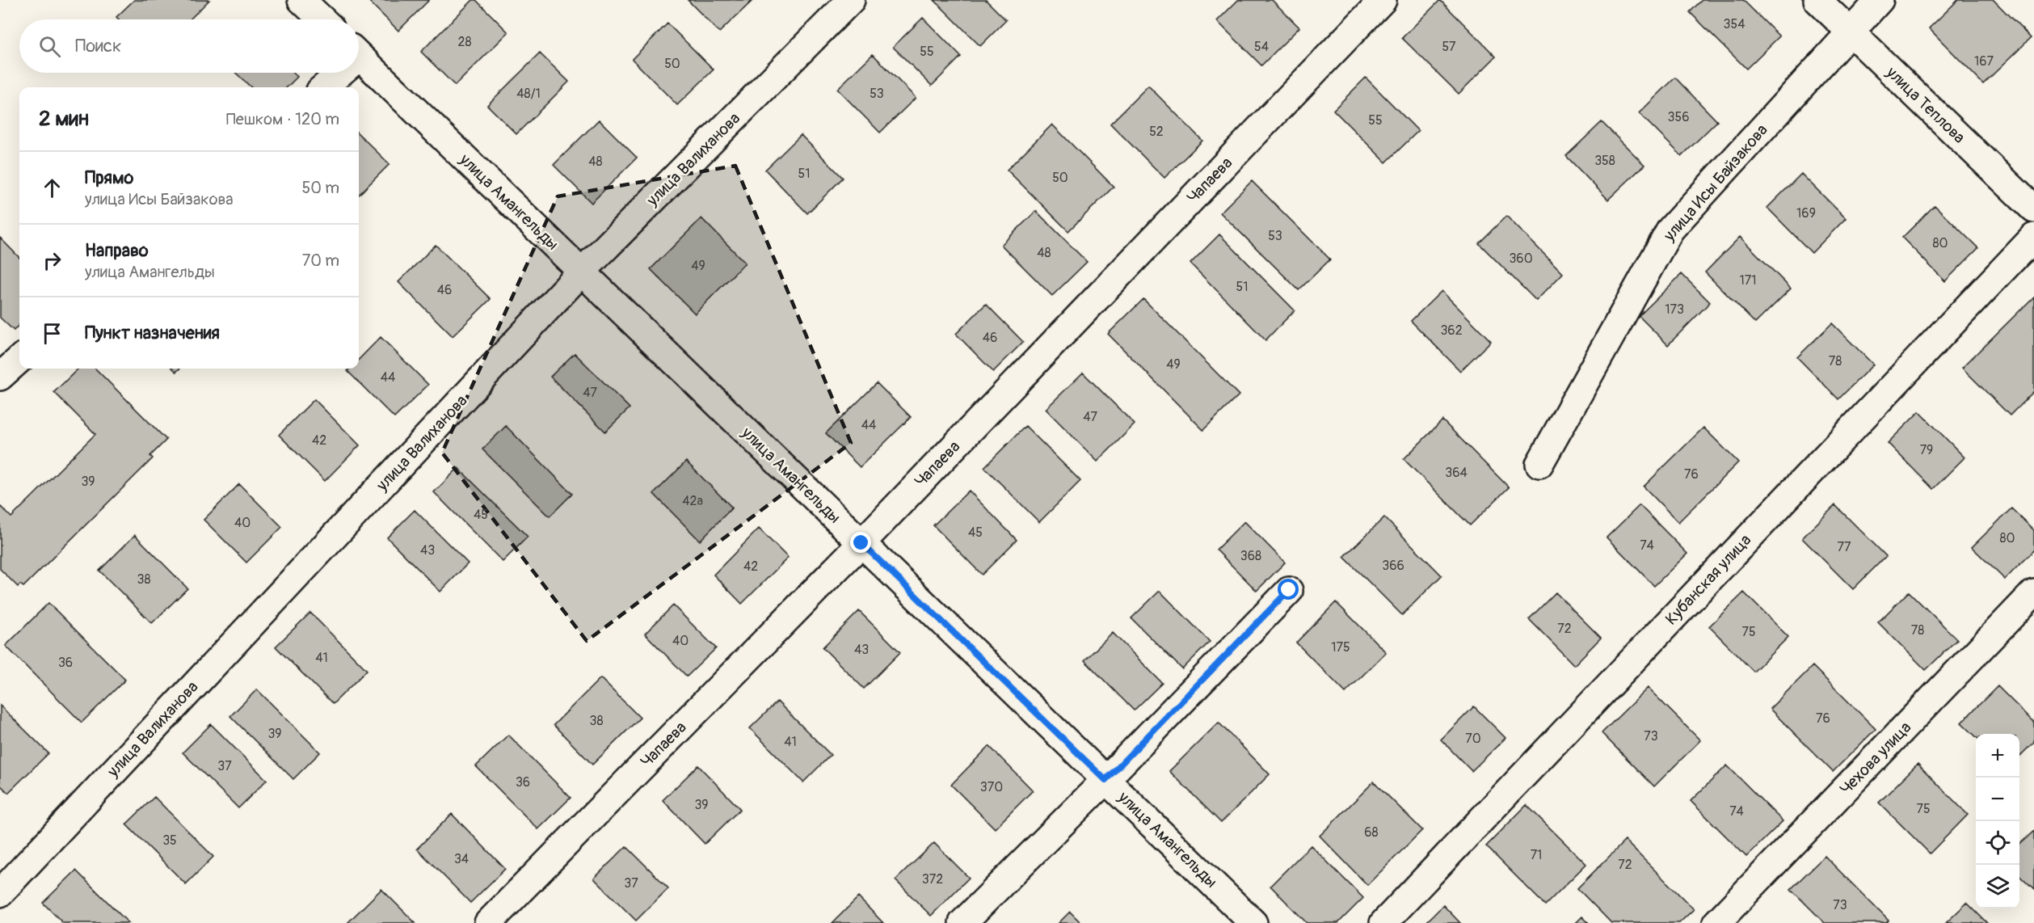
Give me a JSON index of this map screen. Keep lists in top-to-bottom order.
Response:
{
  "streets": {
    "street": [
      "улица Теплова",
      "улица Валиханова",
      "Чапаева",
      "улица Исы Байзакова",
      "улица Амангельды",
      "Кубанская улица",
      "Чехова улица"
    ]
  },
  "crossings": [
    ["улица Теплова", "улица Исы Байзакова"],
    ["улица Валиханова", "улица Амангельды"],
    ["Чапаева", "улица Амангельды"]
  ],
  "house_numbers": [
    "354",
    "28",
    "54",
    "57",
    "55",
    "167",
    "50",
    "48/1",
    "53",
    "356",
    "55",
    "52",
    "358",
    "48",
    "51",
    "50",
    "169",
    "53",
    "80",
    "48",
    "360",
    "49",
    "171",
    "51",
    "46",
    "173",
    "362",
    "46",
    "78",
    "49",
    "44",
    "47",
    "47",
    "44",
    "42",
    "79",
    "364",
    "76",
    "39",
    "42а",
    "45",
    "40",
    "45",
    "80",
    "74",
    "77",
    "43",
    "368",
    "366",
    "42",
    "38",
    "72",
    "78",
    "75",
    "40",
    "175",
    "43",
    "41",
    "36",
    "76",
    "38",
    "39",
    "73",
    "70",
    "41",
    "37",
    "36",
    "370",
    "39",
    "75",
    "74",
    "68",
    "35",
    "71",
    "34",
    "72",
    "372",
    "37",
    "73"
  ],
  "page": {
    "search": "Поиск",
    "heading": ["2 мин", "Пешком · 120 m"],
    "list": [
      ["Прямо", "улица Исы Байзакова", "50 m"],
      ["Направо", "улица Амангельды", "70 m"],
      "Пункт назначения"
    ],
    "map_buttons": ["+", "−"]
  }
}
